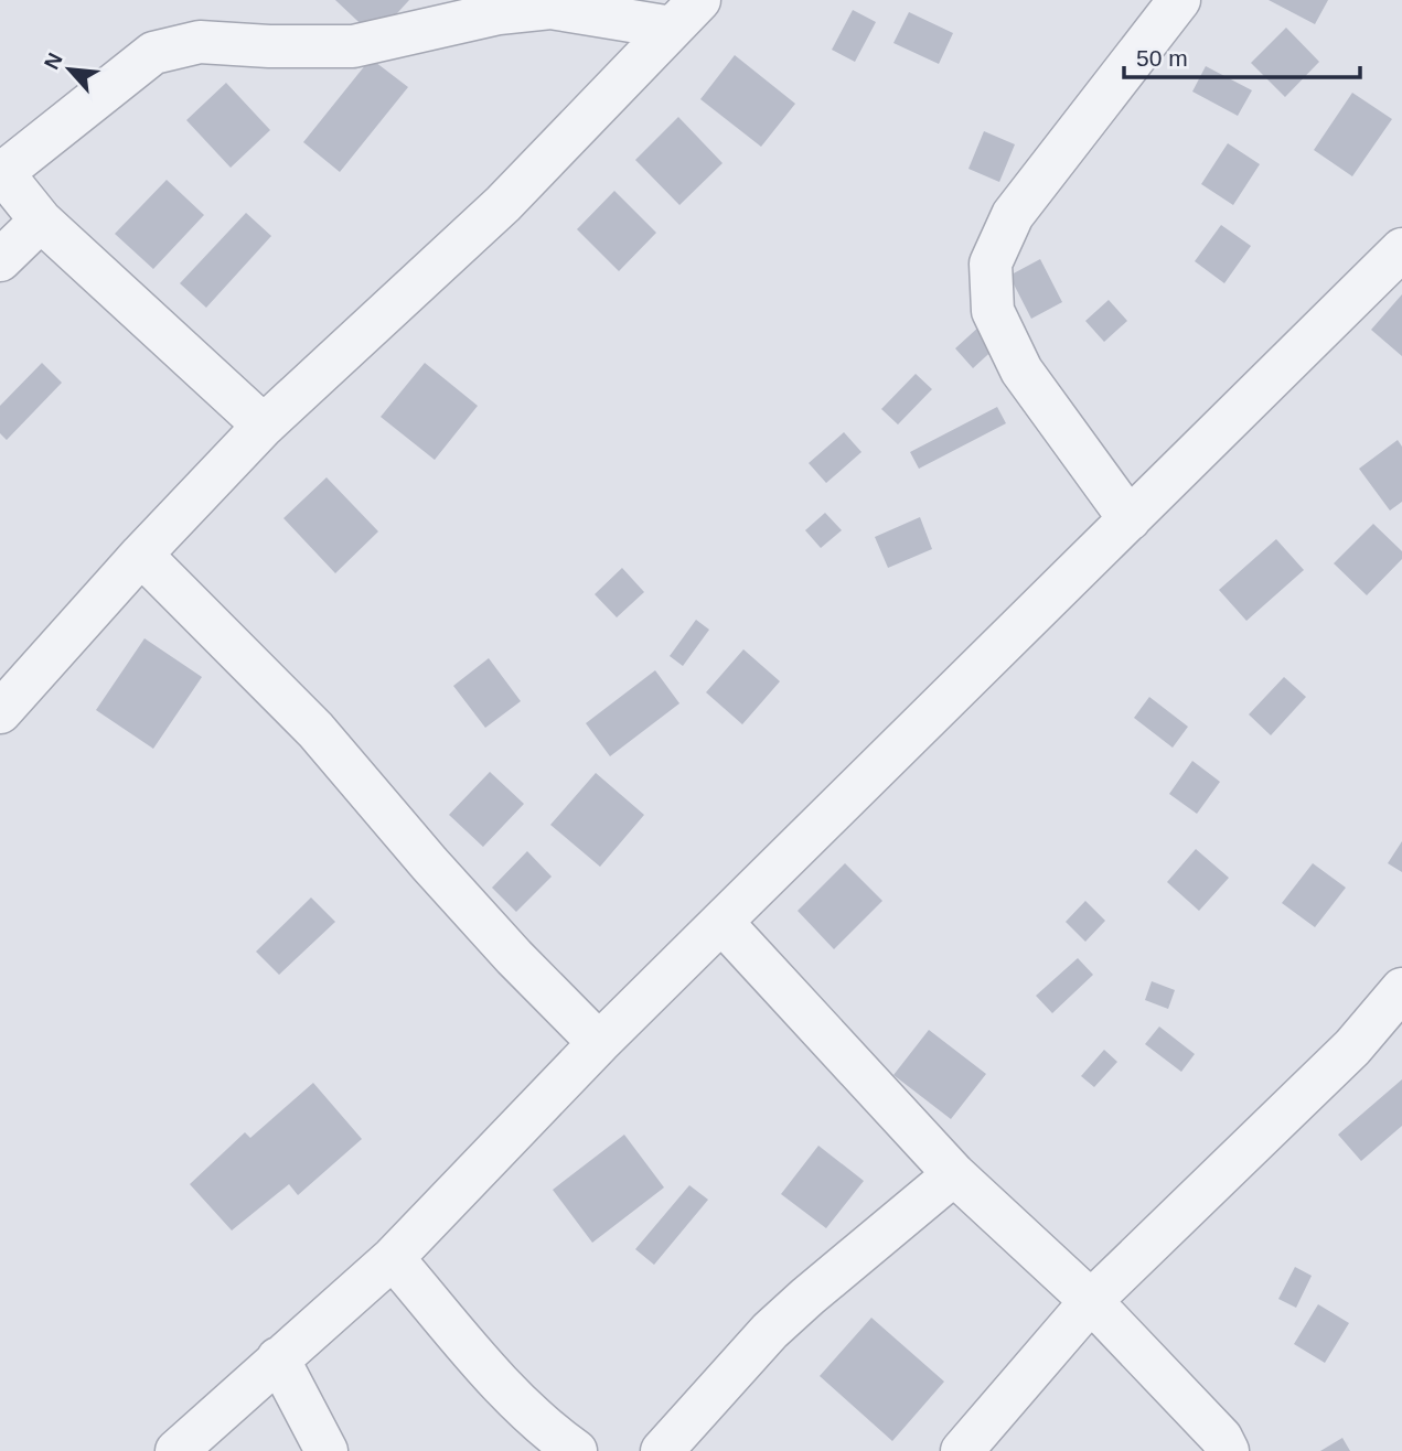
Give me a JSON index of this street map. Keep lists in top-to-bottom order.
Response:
{
  "scale_bar": "50 m",
  "north": "top left"
}
